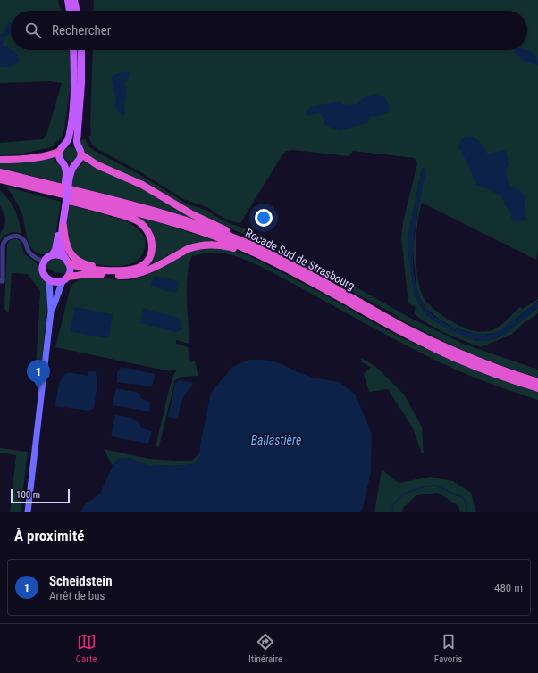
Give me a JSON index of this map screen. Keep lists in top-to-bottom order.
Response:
{
  "streets": {
    "highway": ["Rocade Sud de Strasbourg"]
  },
  "water": ["Ballastière"],
  "scale_bar": "100 m",
  "page": {
    "search": "Rechercher",
    "pins": "1",
    "scale": "100 m",
    "heading": "À proximité",
    "list": [
      {
        "mark": "1",
        "name": "Scheidstein",
        "note": "Arrêt de bus",
        "value": "480 m"
      }
    ],
    "nav": ["Carte", "Itinéraire", "Favoris"]
  }
}
